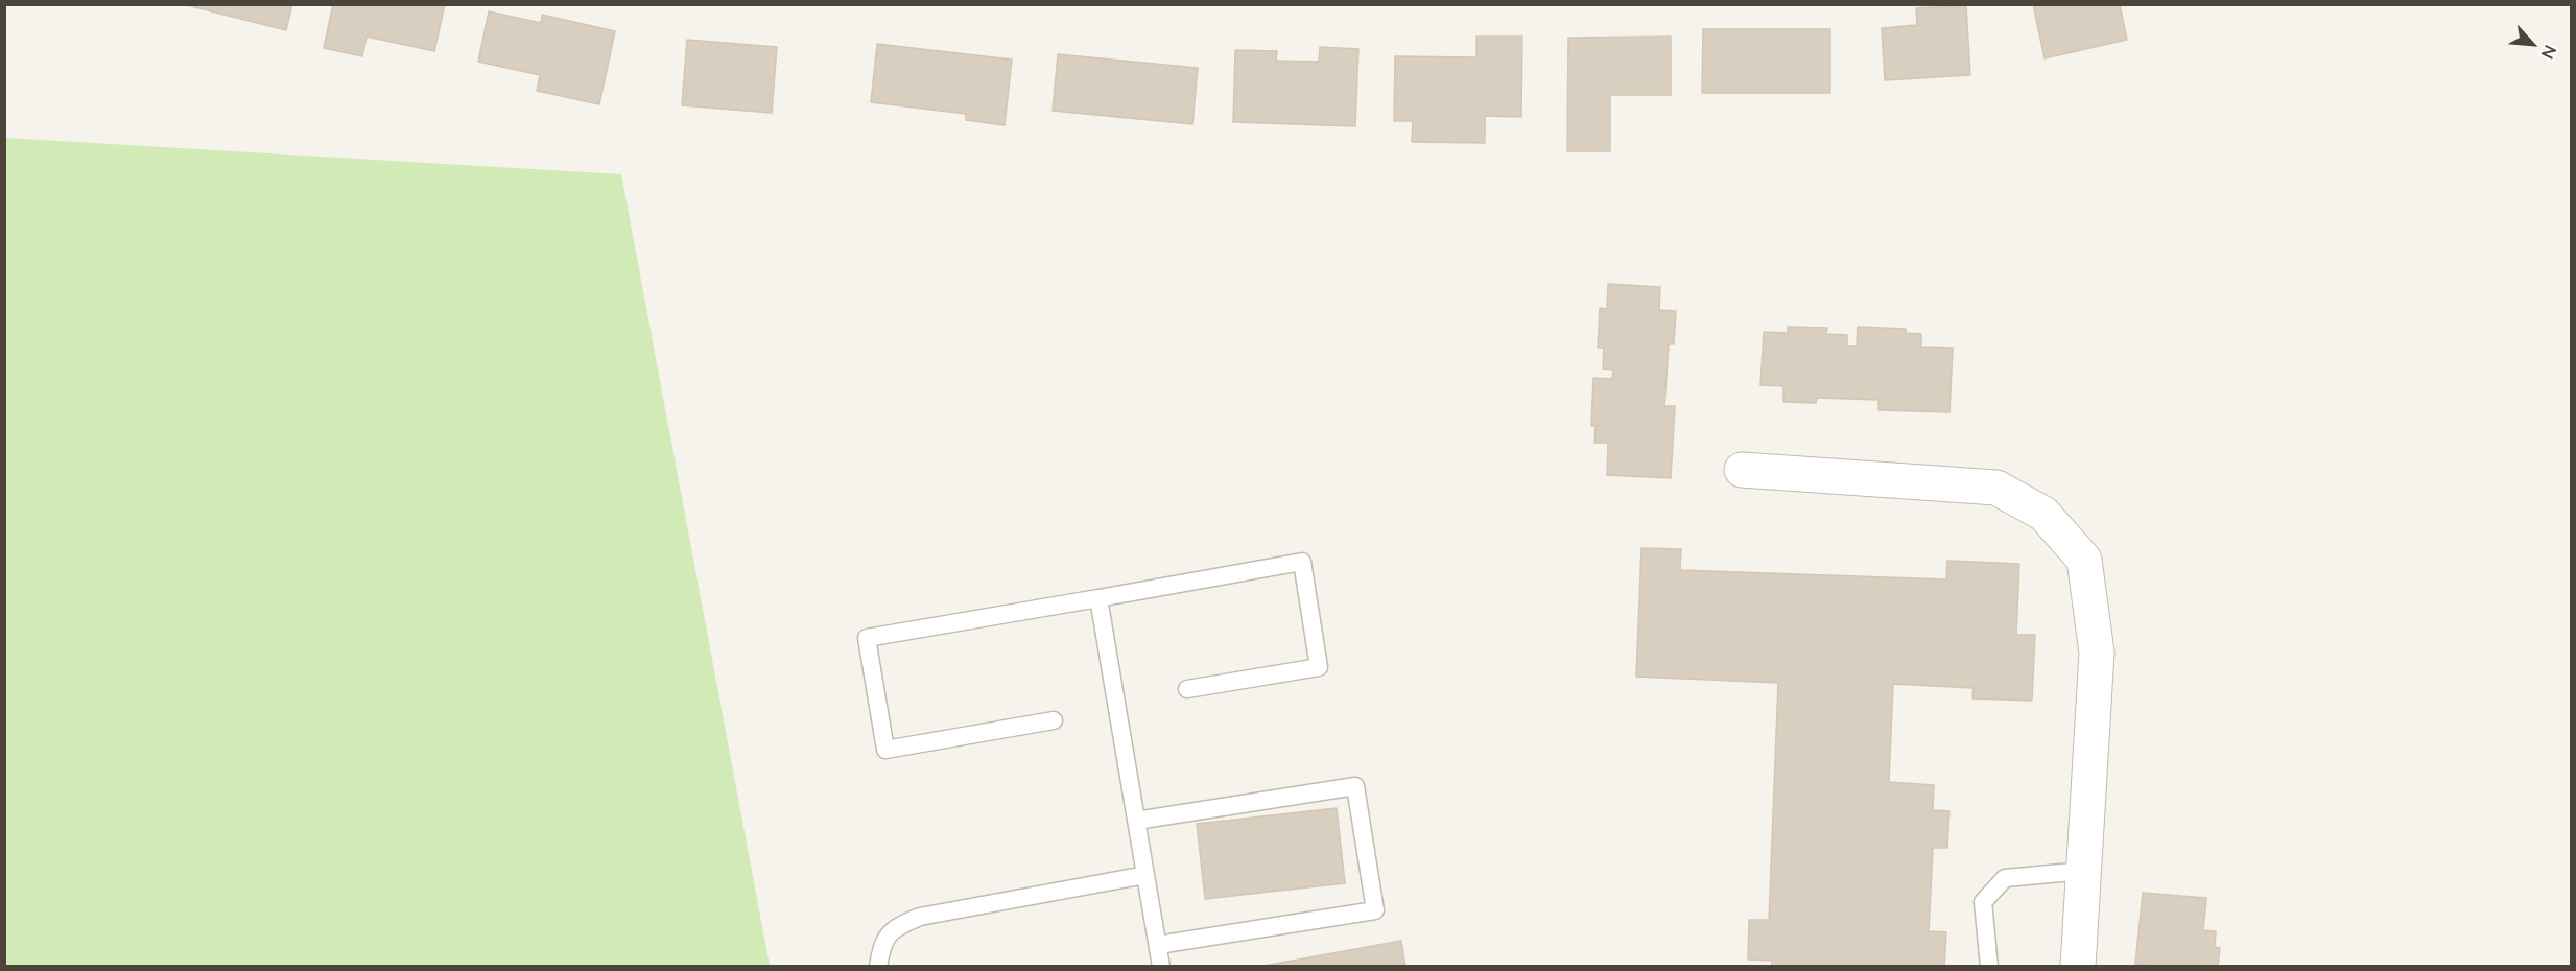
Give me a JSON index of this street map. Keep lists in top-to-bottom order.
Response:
{
  "north": "bottom right"
}
